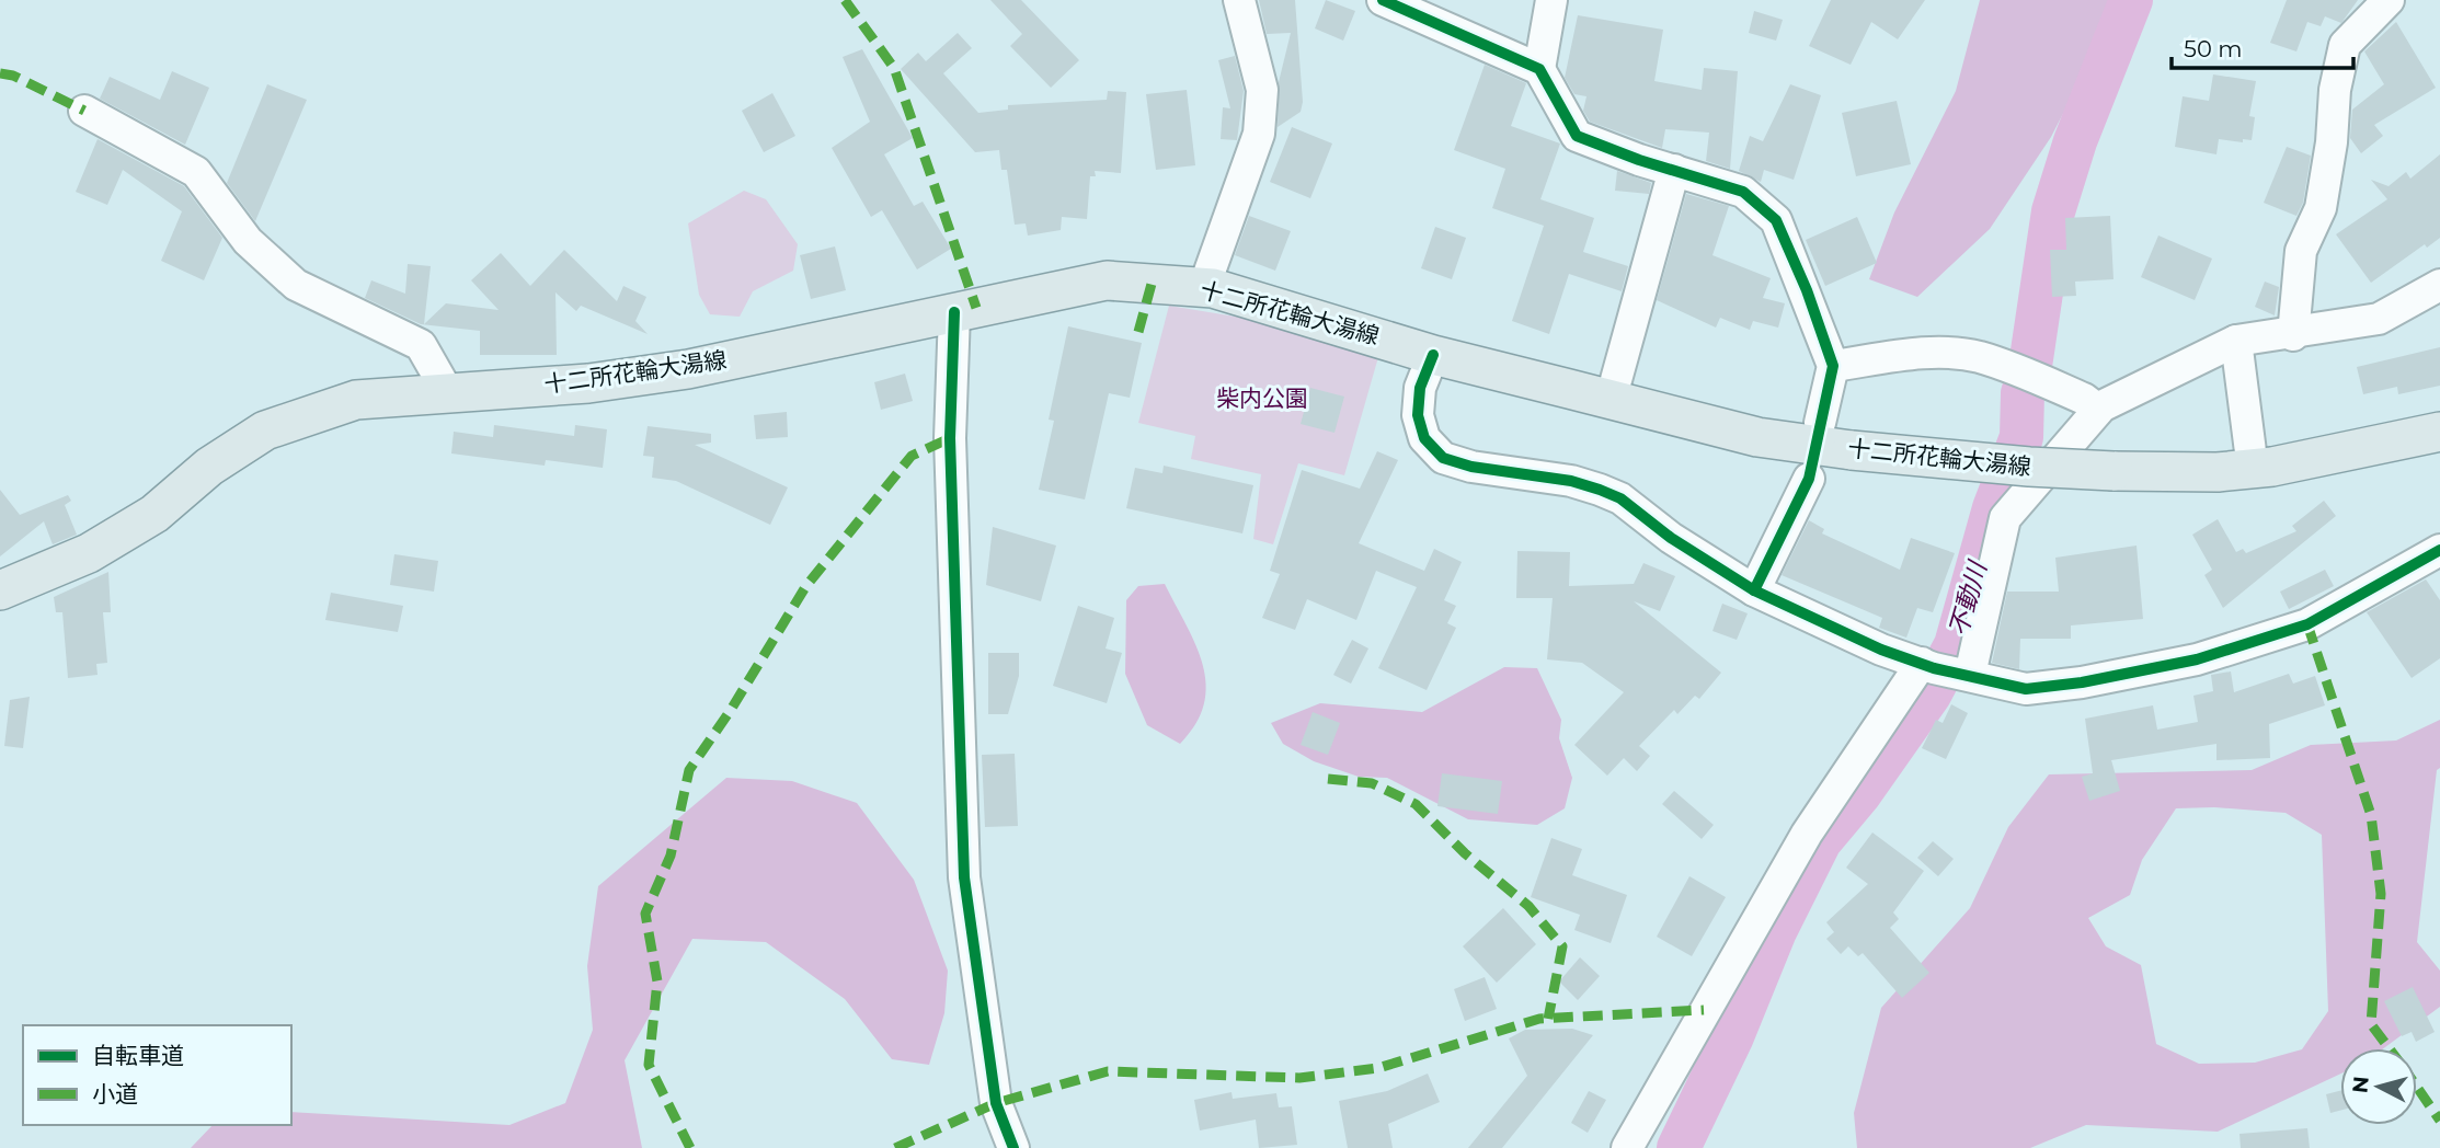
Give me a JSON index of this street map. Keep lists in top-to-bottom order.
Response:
{
  "streets": {
    "main road": ["十二所花輪大湯線"]
  },
  "water": ["不動川"],
  "parks": ["柴内公園"],
  "legend": ["自転車道", "小道"],
  "scale_bar": "50 m",
  "north": "left"
}
